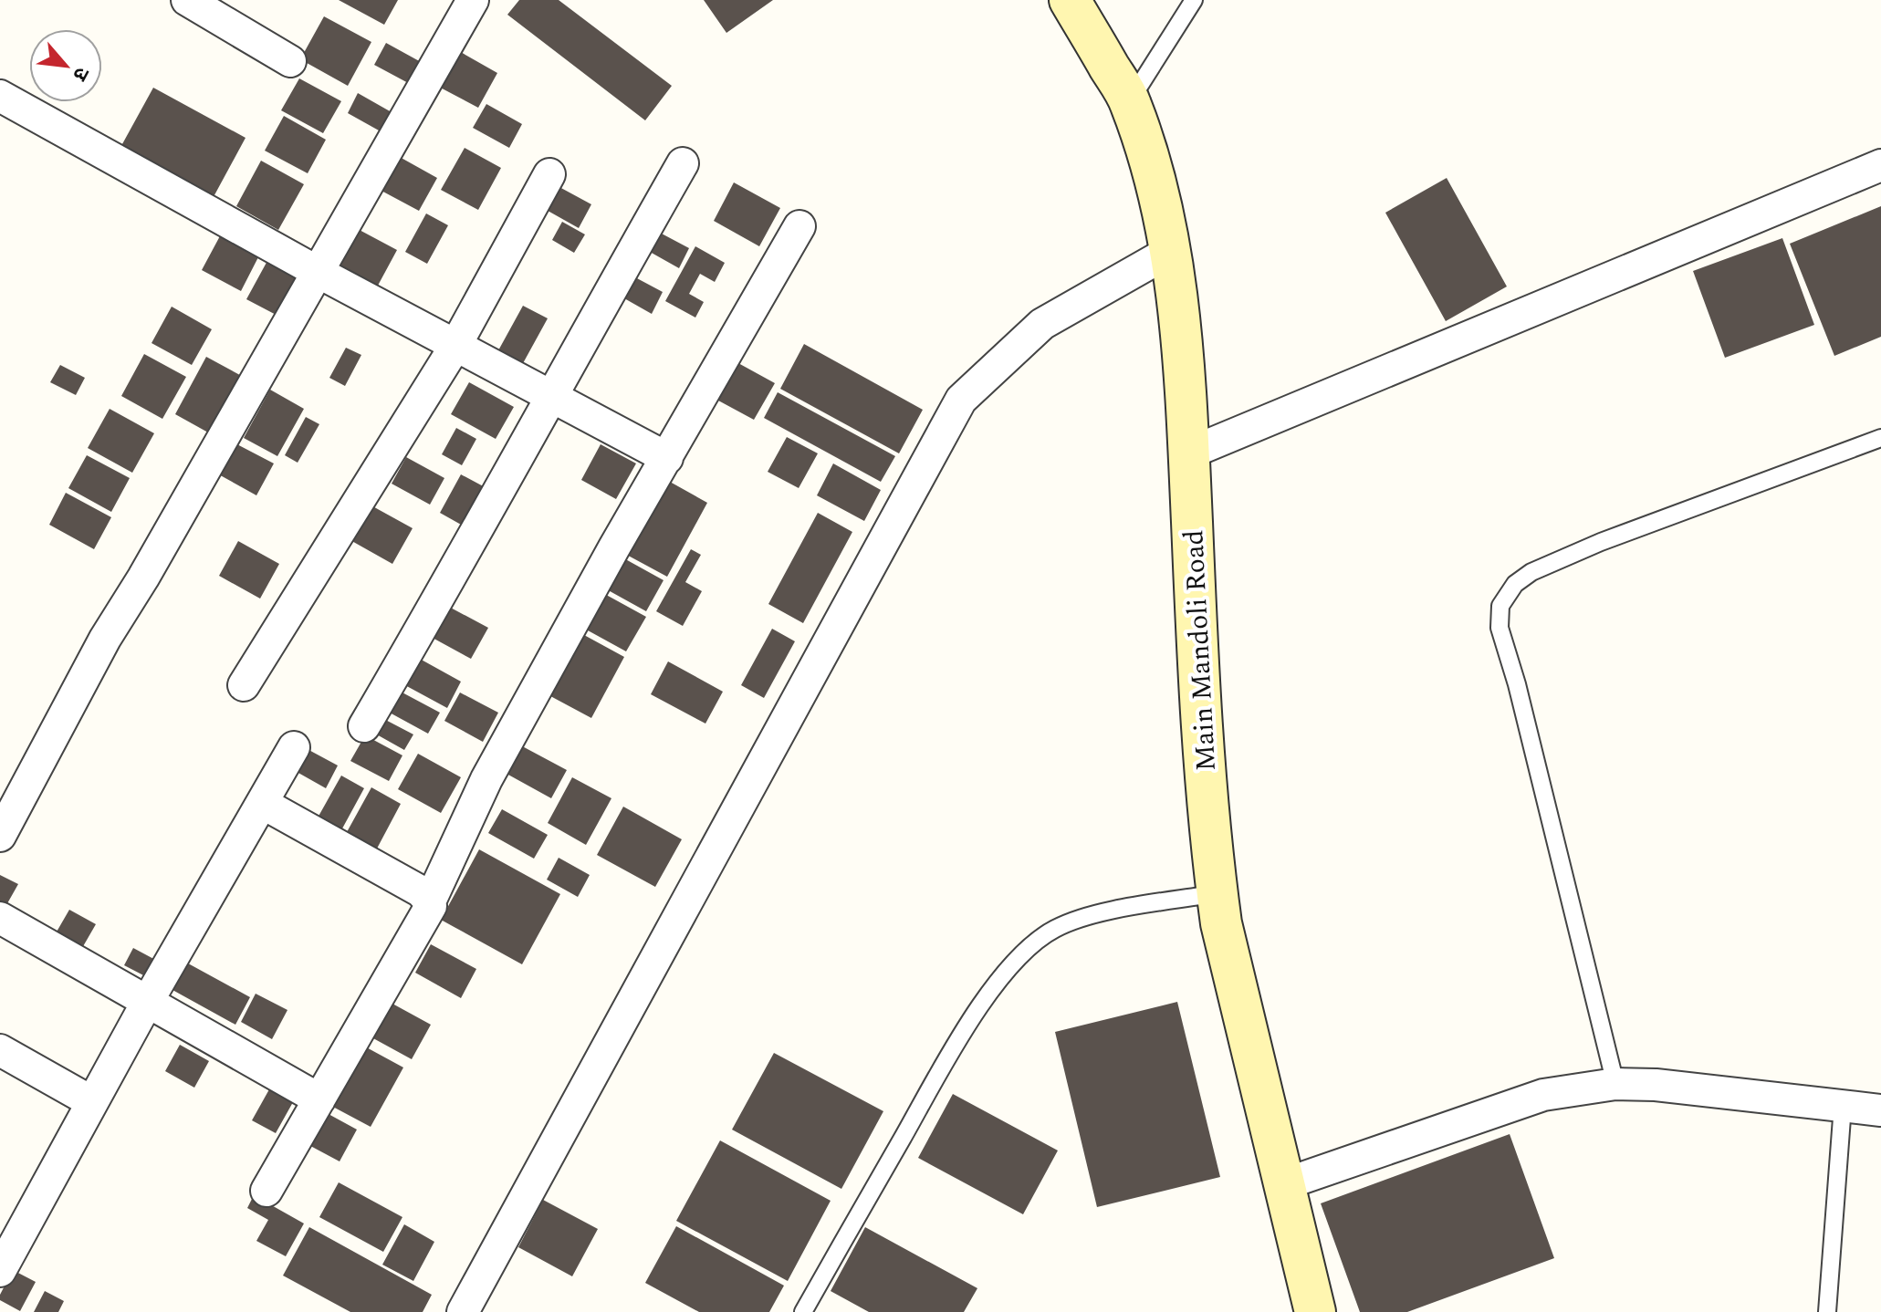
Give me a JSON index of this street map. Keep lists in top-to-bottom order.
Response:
{
  "streets": {
    "street": ["Main Mandoli Road"]
  },
  "north": "bottom right"
}
